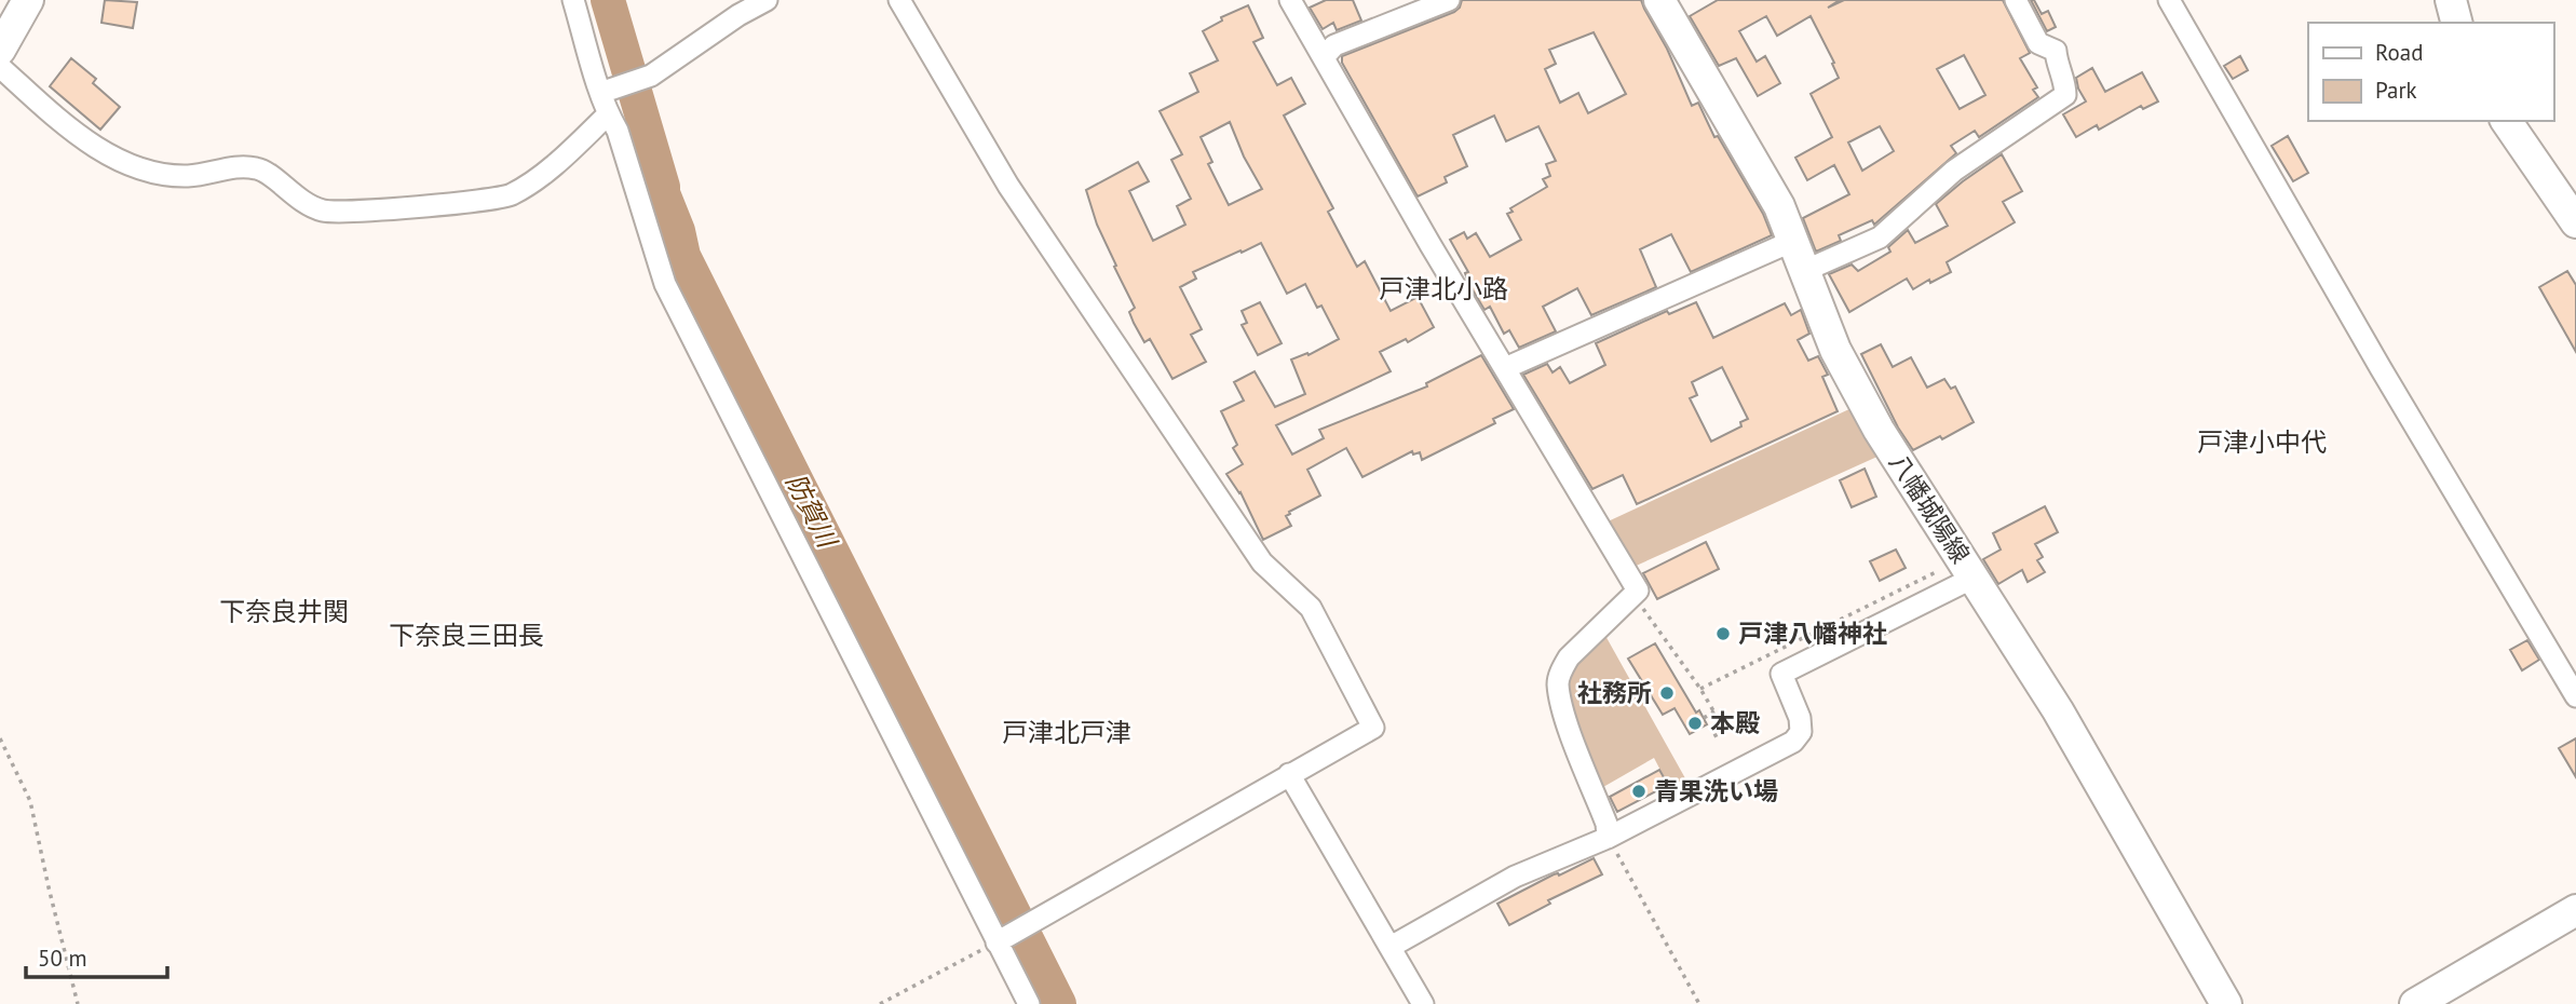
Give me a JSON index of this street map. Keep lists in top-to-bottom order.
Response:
{
  "streets": {
    "main road": ["八幡城陽線"]
  },
  "districts": [
    "戸津北小路",
    "戸津小中代",
    "下奈良井関",
    "下奈良三田長",
    "戸津北戸津"
  ],
  "water": ["防賀川"],
  "places": [
    "戸津八幡神社",
    "社務所",
    "本殿",
    "青果洗い場"
  ],
  "legend": ["Road", "Park"],
  "scale_bar": "50 m"
}
